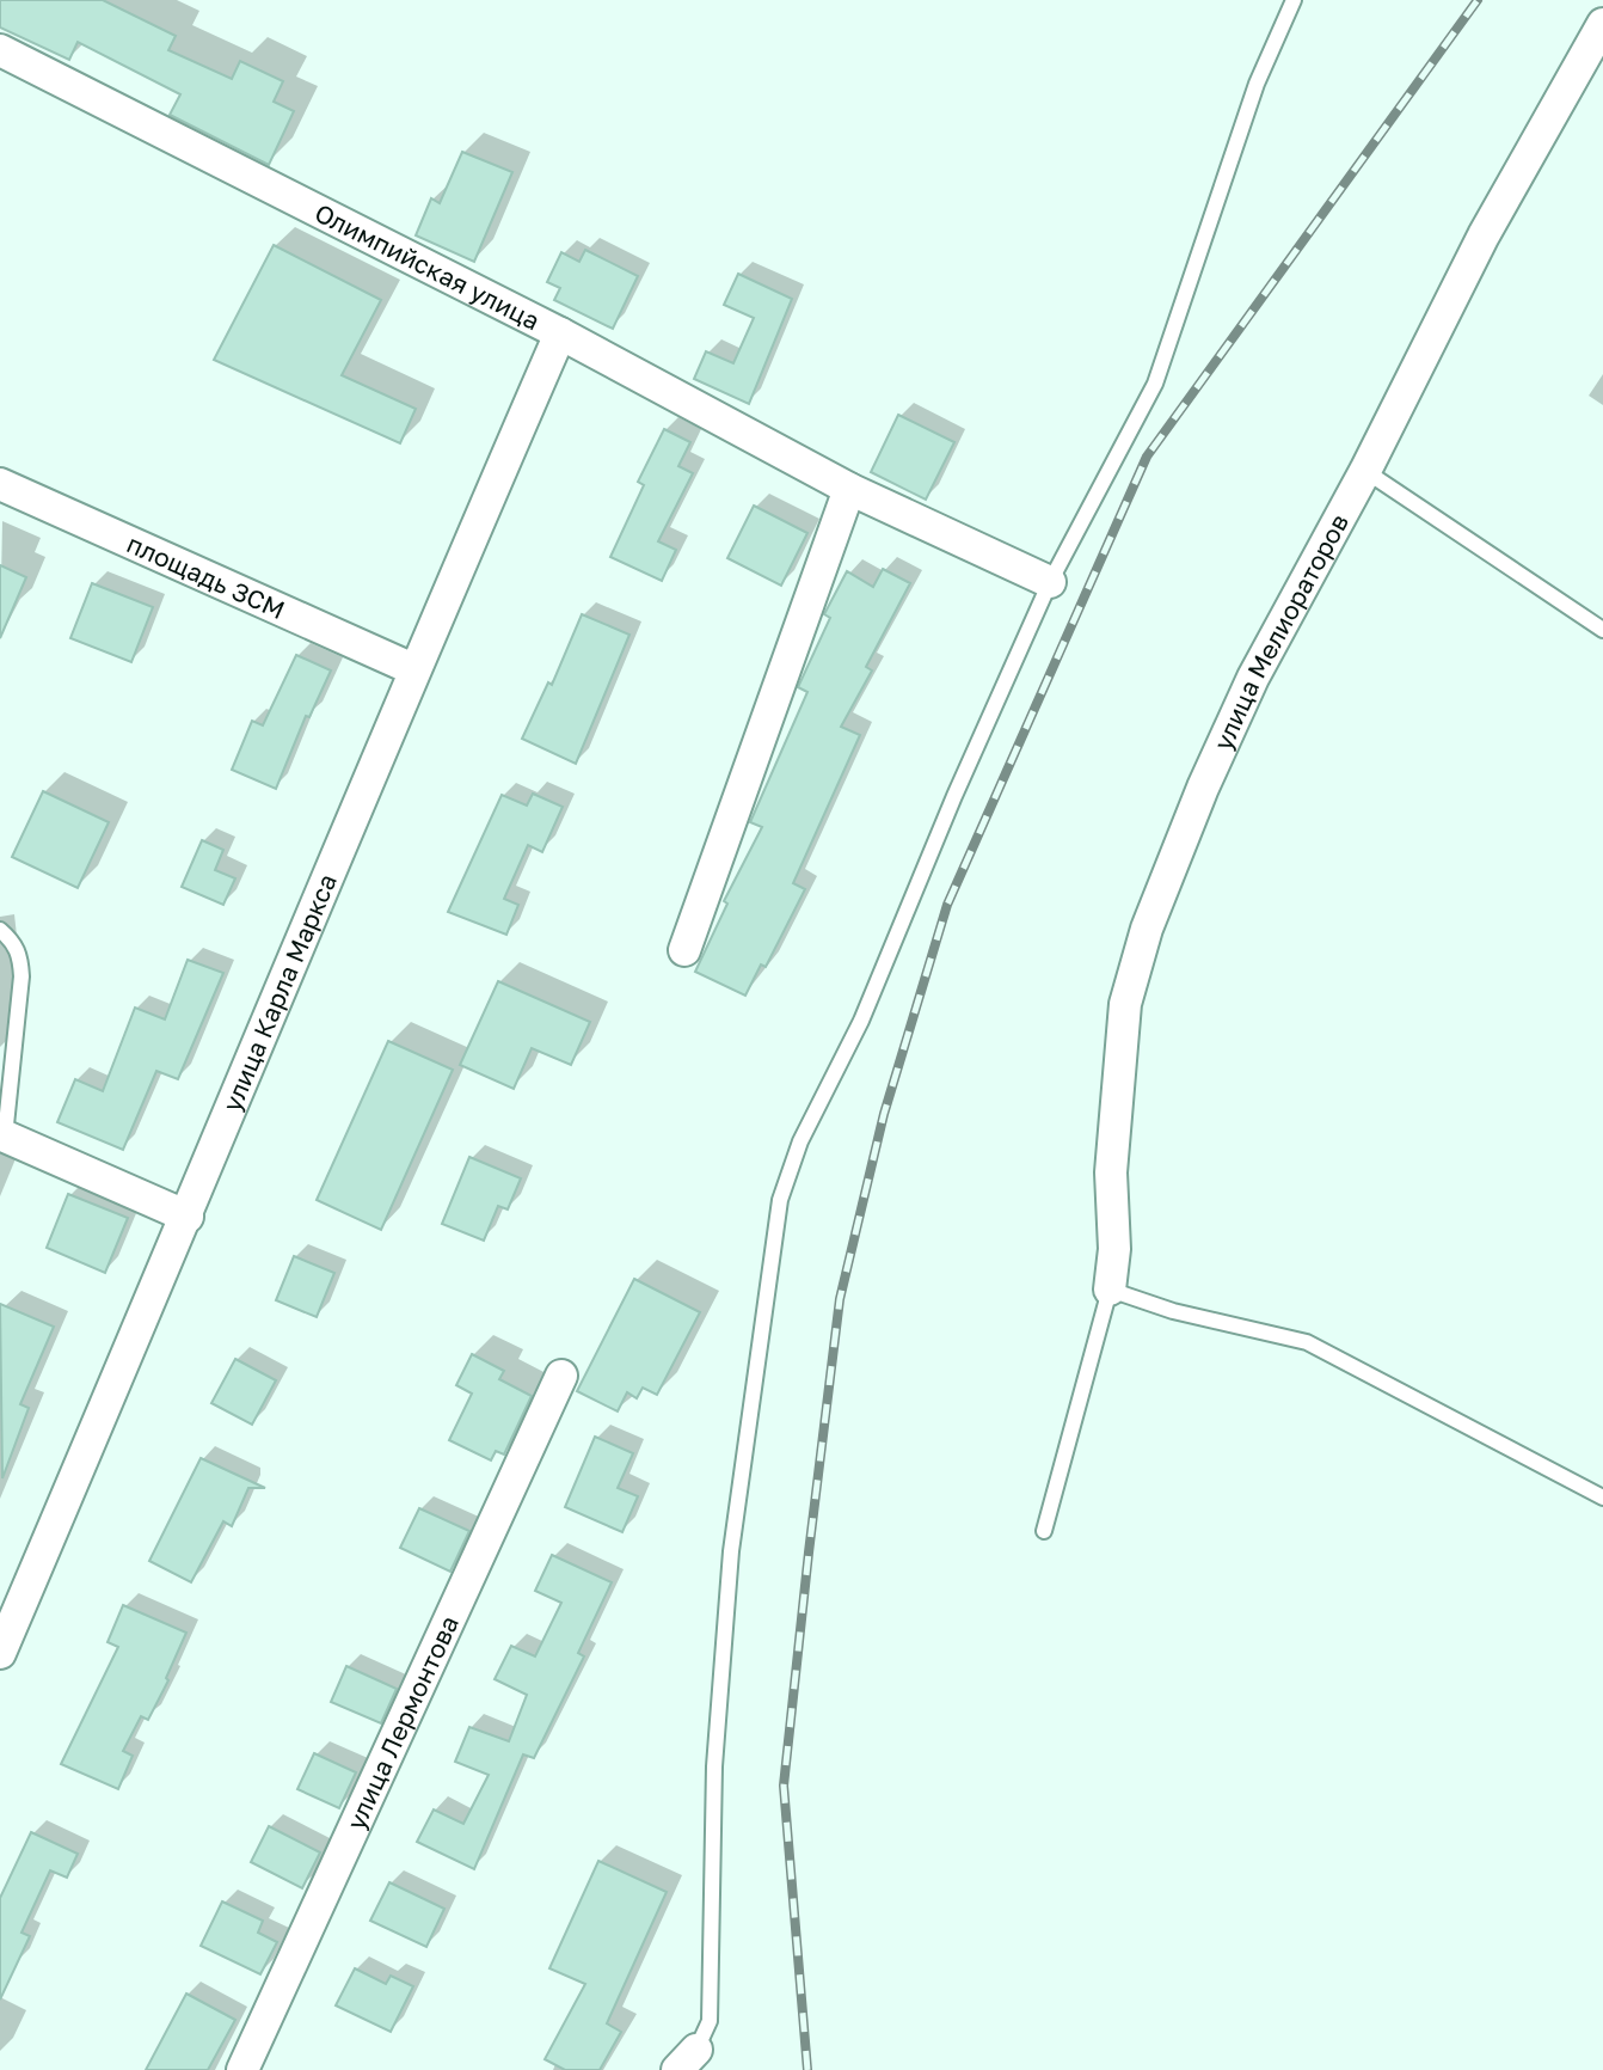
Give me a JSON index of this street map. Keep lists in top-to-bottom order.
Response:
{
  "streets": {
    "street": [
      "Олимпийская улица",
      "площадь ЗСМ",
      "улица Мелиораторов",
      "улица Карла Маркса",
      "улица Лермонтова"
    ]
  },
  "crossings": [
    ["Олимпийская улица", "улица Карла Маркса"],
    ["площадь ЗСМ", "улица Карла Маркса"]
  ]
}
